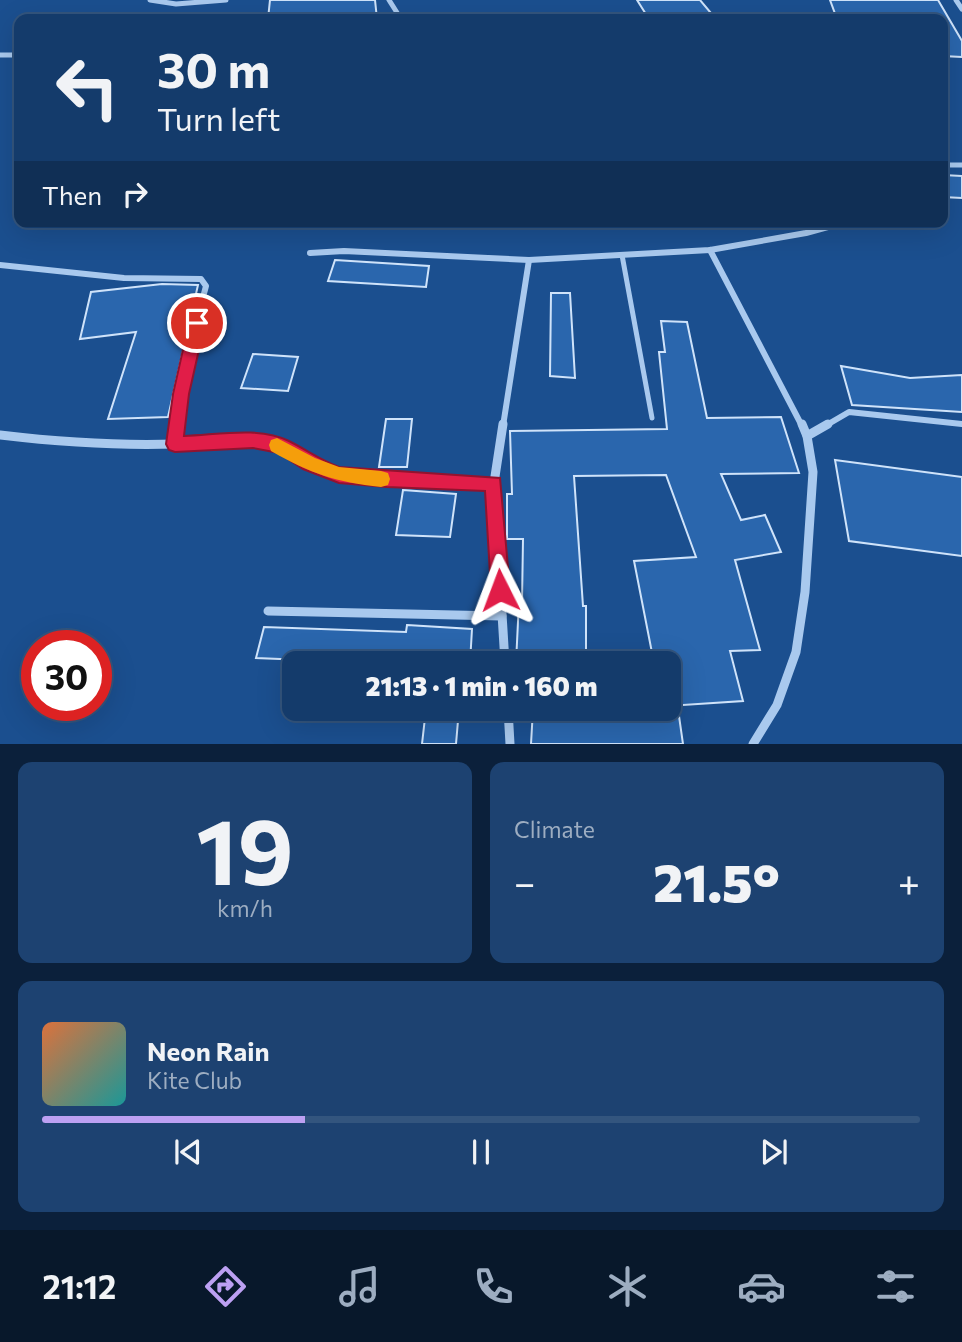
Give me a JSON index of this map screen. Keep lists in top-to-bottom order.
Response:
{
  "page": {
    "turn": ["30 m", "Turn left"],
    "then": "Then",
    "limit": "30",
    "trip": "21:13 · 1 min · 160 m",
    "tile": [
      ["19", "km/h"],
      "Climate"
    ],
    "heat": ["−", "21.5°", "+"],
    "song": ["Neon Rain", "Kite Club"],
    "tabs": "21:12"
  }
}
